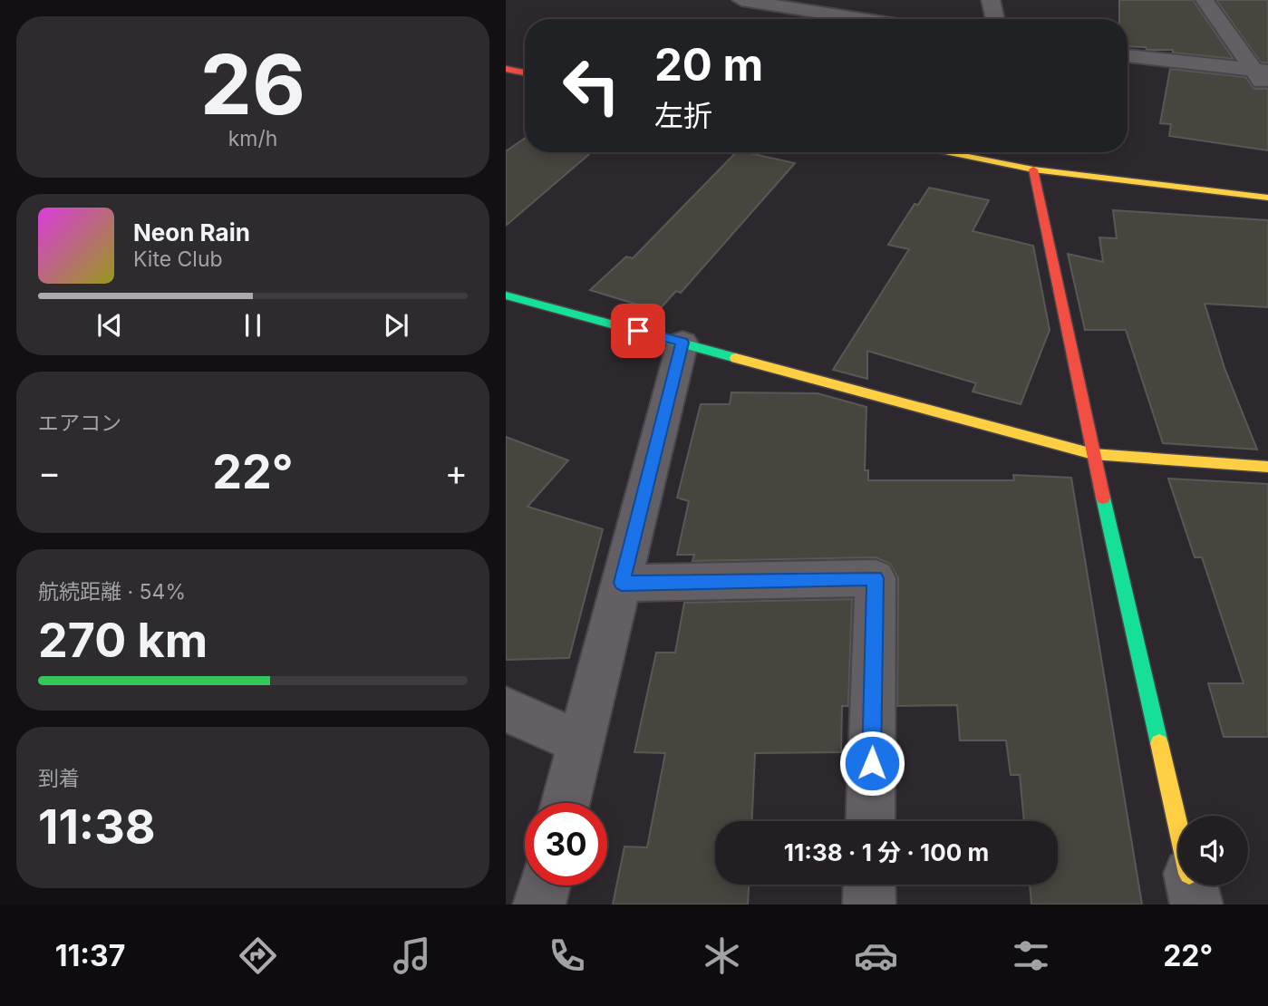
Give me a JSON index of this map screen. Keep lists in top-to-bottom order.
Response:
{
  "page": {
    "tile": [
      ["26", "km/h"],
      "エアコン",
      ["航続距離 · 54%", "270 km"],
      ["到着", "11:38"]
    ],
    "turn": ["20 m", "左折"],
    "song": ["Neon Rain", "Kite Club"],
    "heat": ["−", "22°", "+"],
    "limit": "30",
    "trip": "11:38 · 1 分 · 100 m",
    "tabs": ["11:37", "22°"]
  }
}
